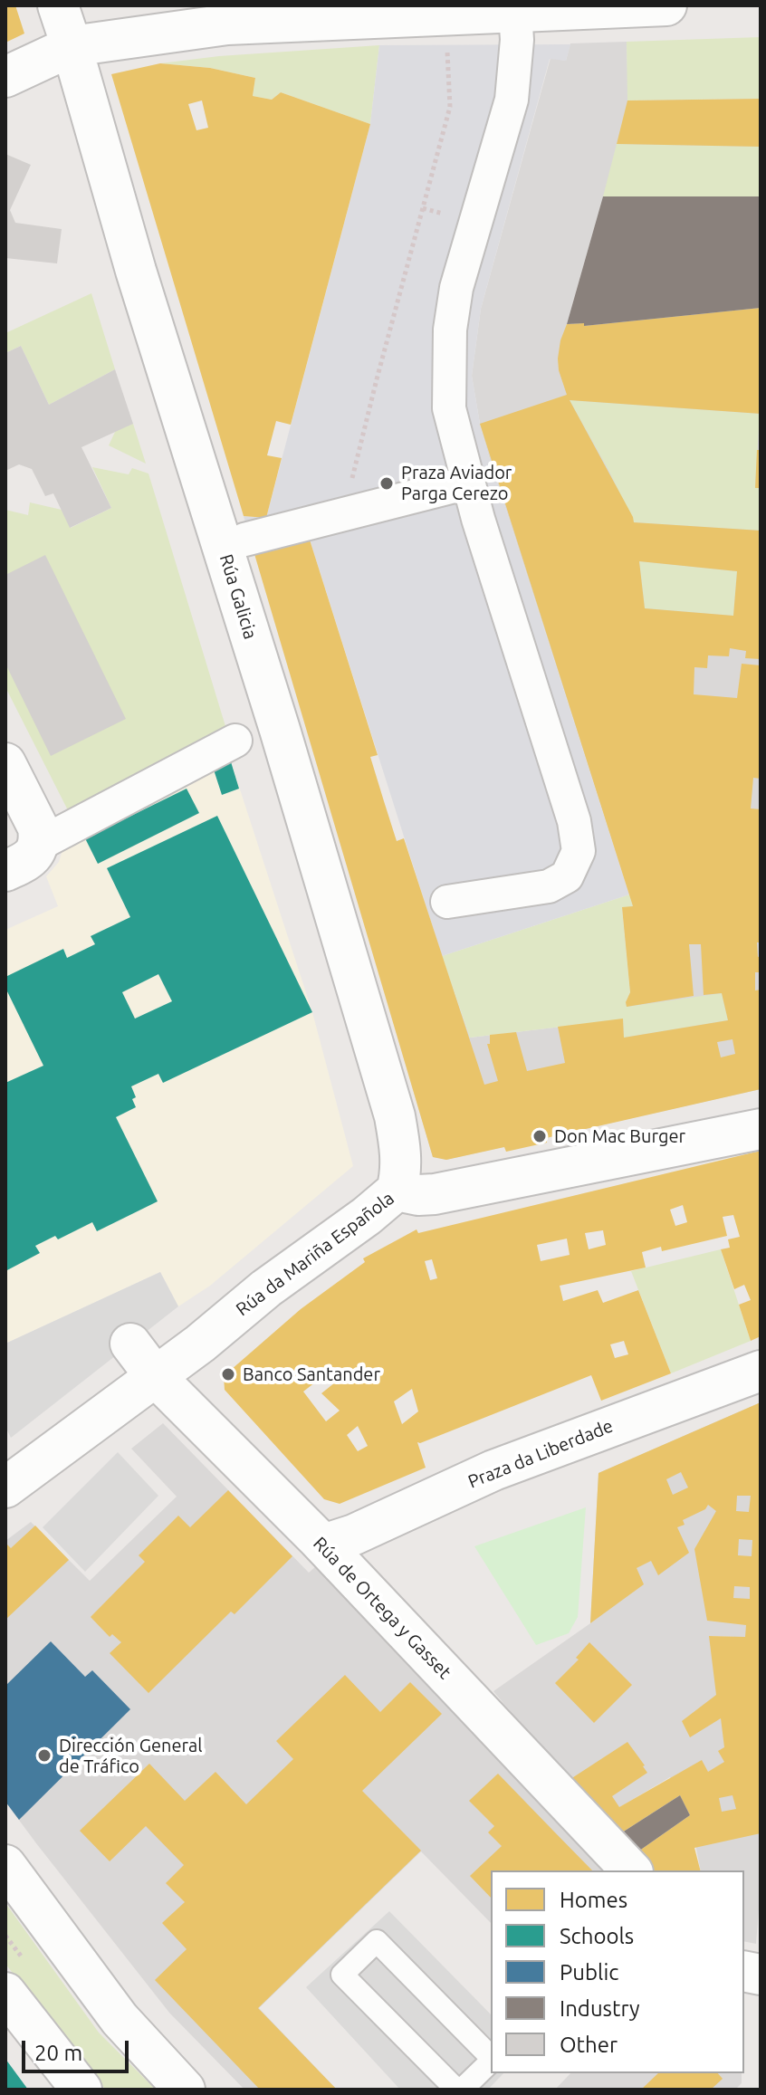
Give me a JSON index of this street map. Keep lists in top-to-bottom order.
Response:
{
  "streets": {
    "street": [
      "Rúa Galicia",
      "Rúa da Mariña Española",
      "Praza da Liberdade",
      "Rúa de Ortega y Gasset"
    ]
  },
  "crossings": [
    ["Rúa Galicia", "Rúa da Mariña Española"],
    ["Rúa da Mariña Española", "Rúa de Ortega y Gasset"],
    ["Praza da Liberdade", "Rúa de Ortega y Gasset"]
  ],
  "places": [
    "Praza Aviador Parga Cerezo",
    "Don Mac Burger",
    "Banco Santander",
    "Dirección General de Tráfico"
  ],
  "legend": [
    "Homes",
    "Schools",
    "Public",
    "Industry",
    "Other"
  ],
  "scale_bar": "20 m"
}
